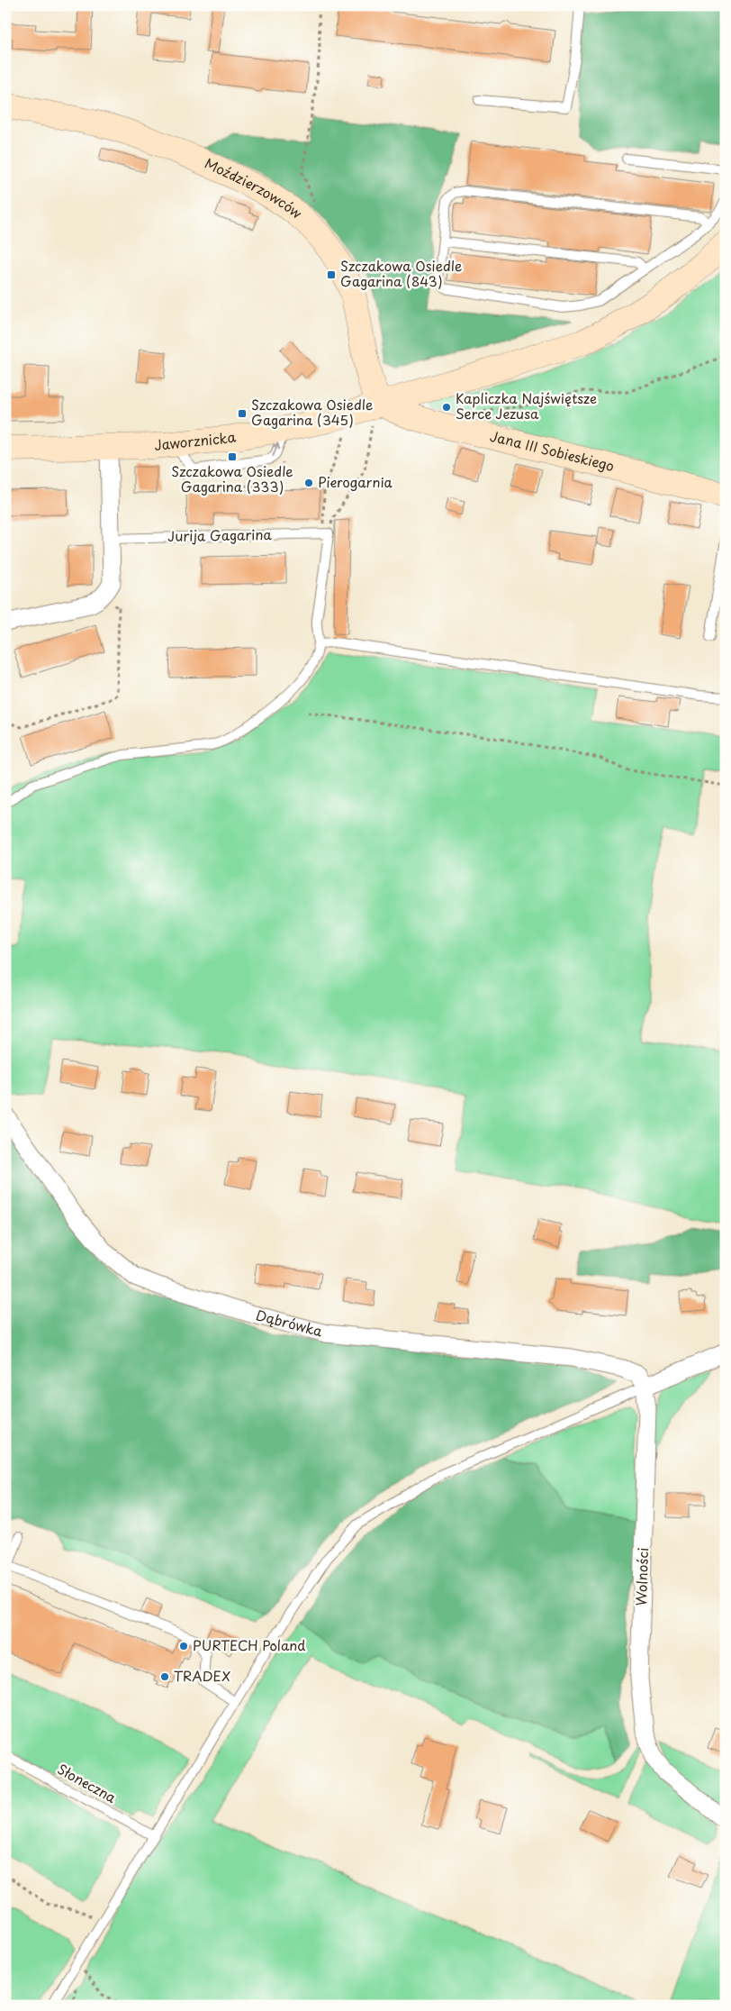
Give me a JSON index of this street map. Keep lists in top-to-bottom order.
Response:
{
  "streets": {
    "street": [
      "Moździerzowców",
      "Jaworznicka",
      "Jana III Sobieskiego",
      "Dąbrówka",
      "Wolności"
    ],
    "lane": ["Jurija Gagarina", "Słoneczna"]
  },
  "crossings": [
    ["Moździerzowców", "Jaworznicka"],
    ["Moździerzowców", "Jana III Sobieskiego"],
    ["Jaworznicka", "Jana III Sobieskiego"],
    ["Dąbrówka", "Wolności"]
  ],
  "places": {
    "transit": ["Szczakowa Osiedle Gagarina (843)", "Szczakowa Osiedle Gagarina (345)", "Szczakowa Osiedle Gagarina (333)"],
    "other": [
      "Kapliczka Najświętsze Serce Jezusa",
      "Pierogarnia",
      "PURTECH Poland",
      "TRADEX"
    ]
  }
}
